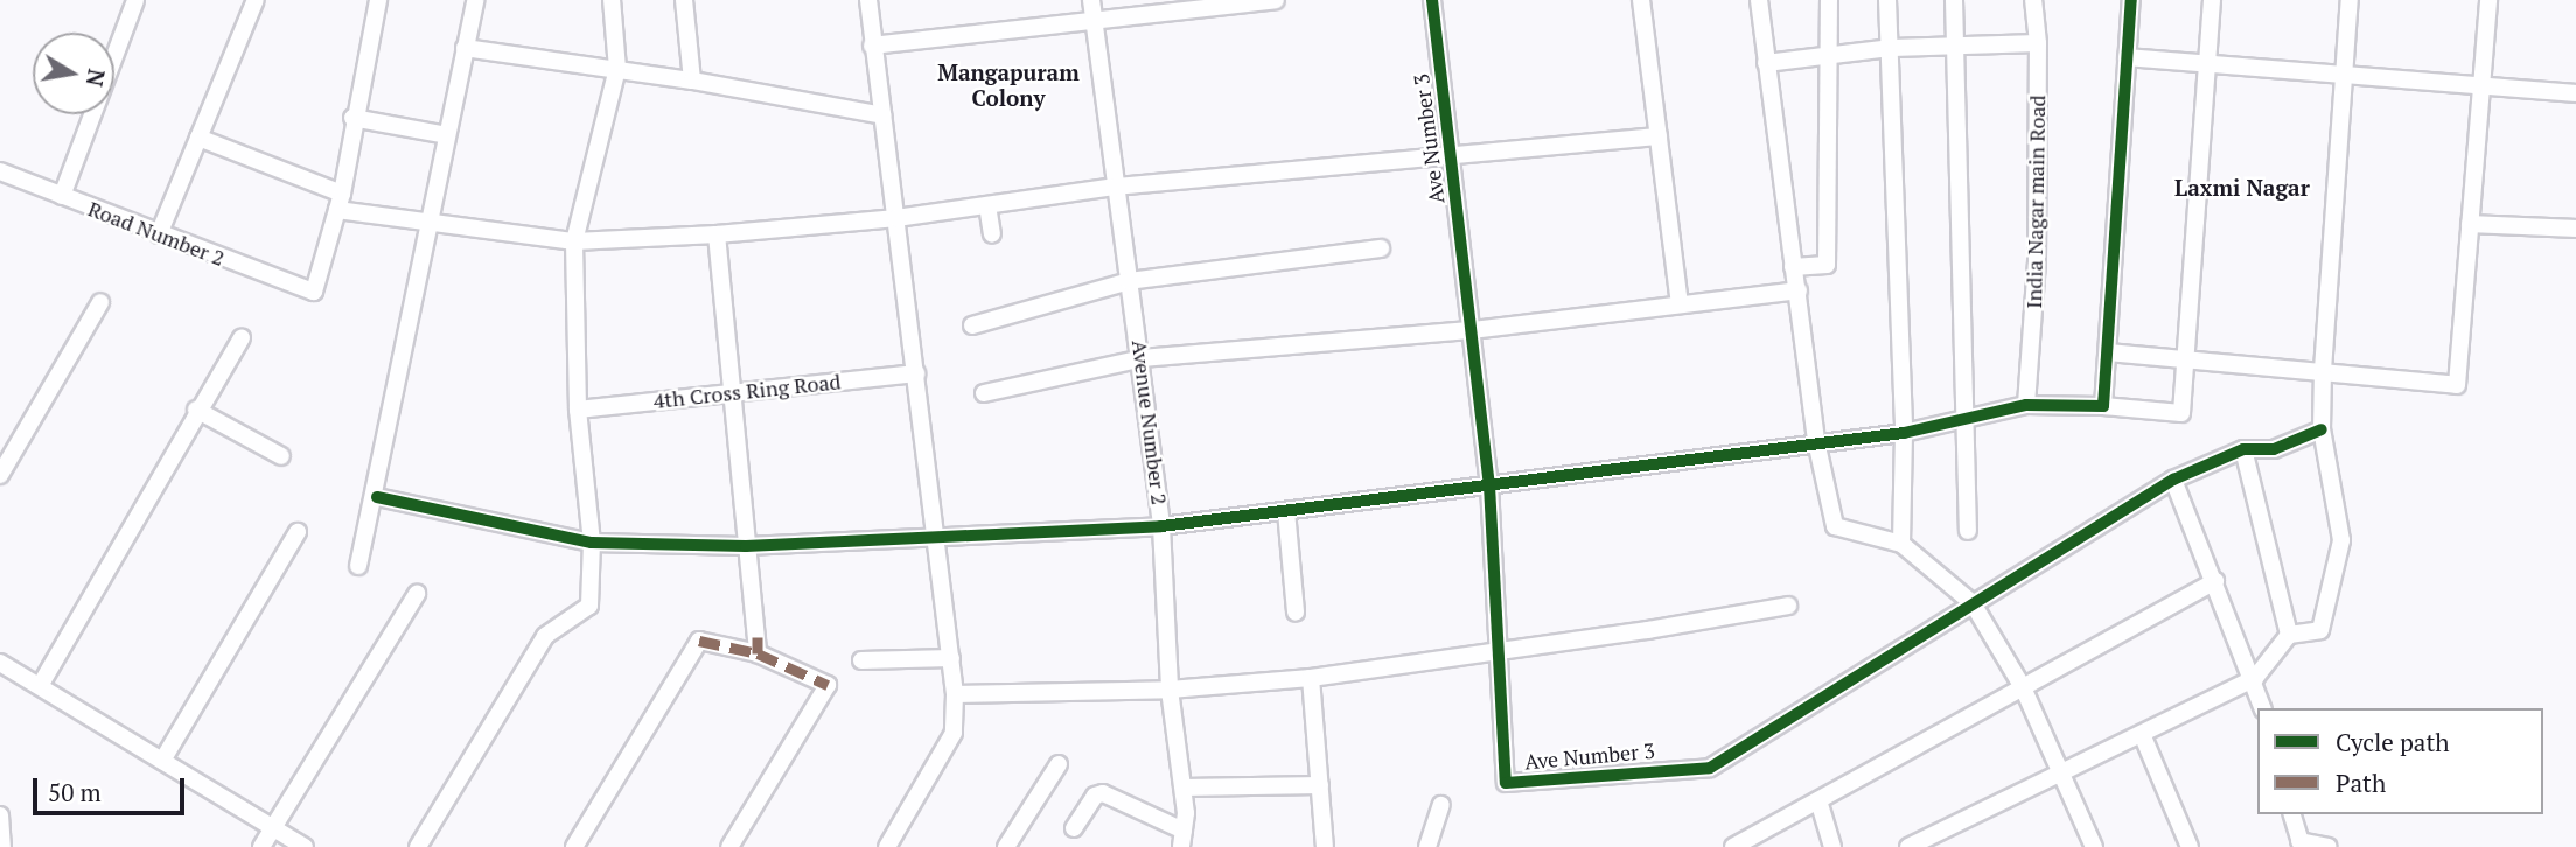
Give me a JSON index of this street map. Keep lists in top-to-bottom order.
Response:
{
  "streets": {
    "street": [
      "Ave Number 3",
      "India Nagar main Road",
      "Road Number 2",
      "4th Cross Ring Road",
      "Avenue Number 2"
    ]
  },
  "districts": ["Mangapuram Colony", "Laxmi Nagar"],
  "legend": ["Cycle path", "Path"],
  "scale_bar": "50 m",
  "north": "right"
}
